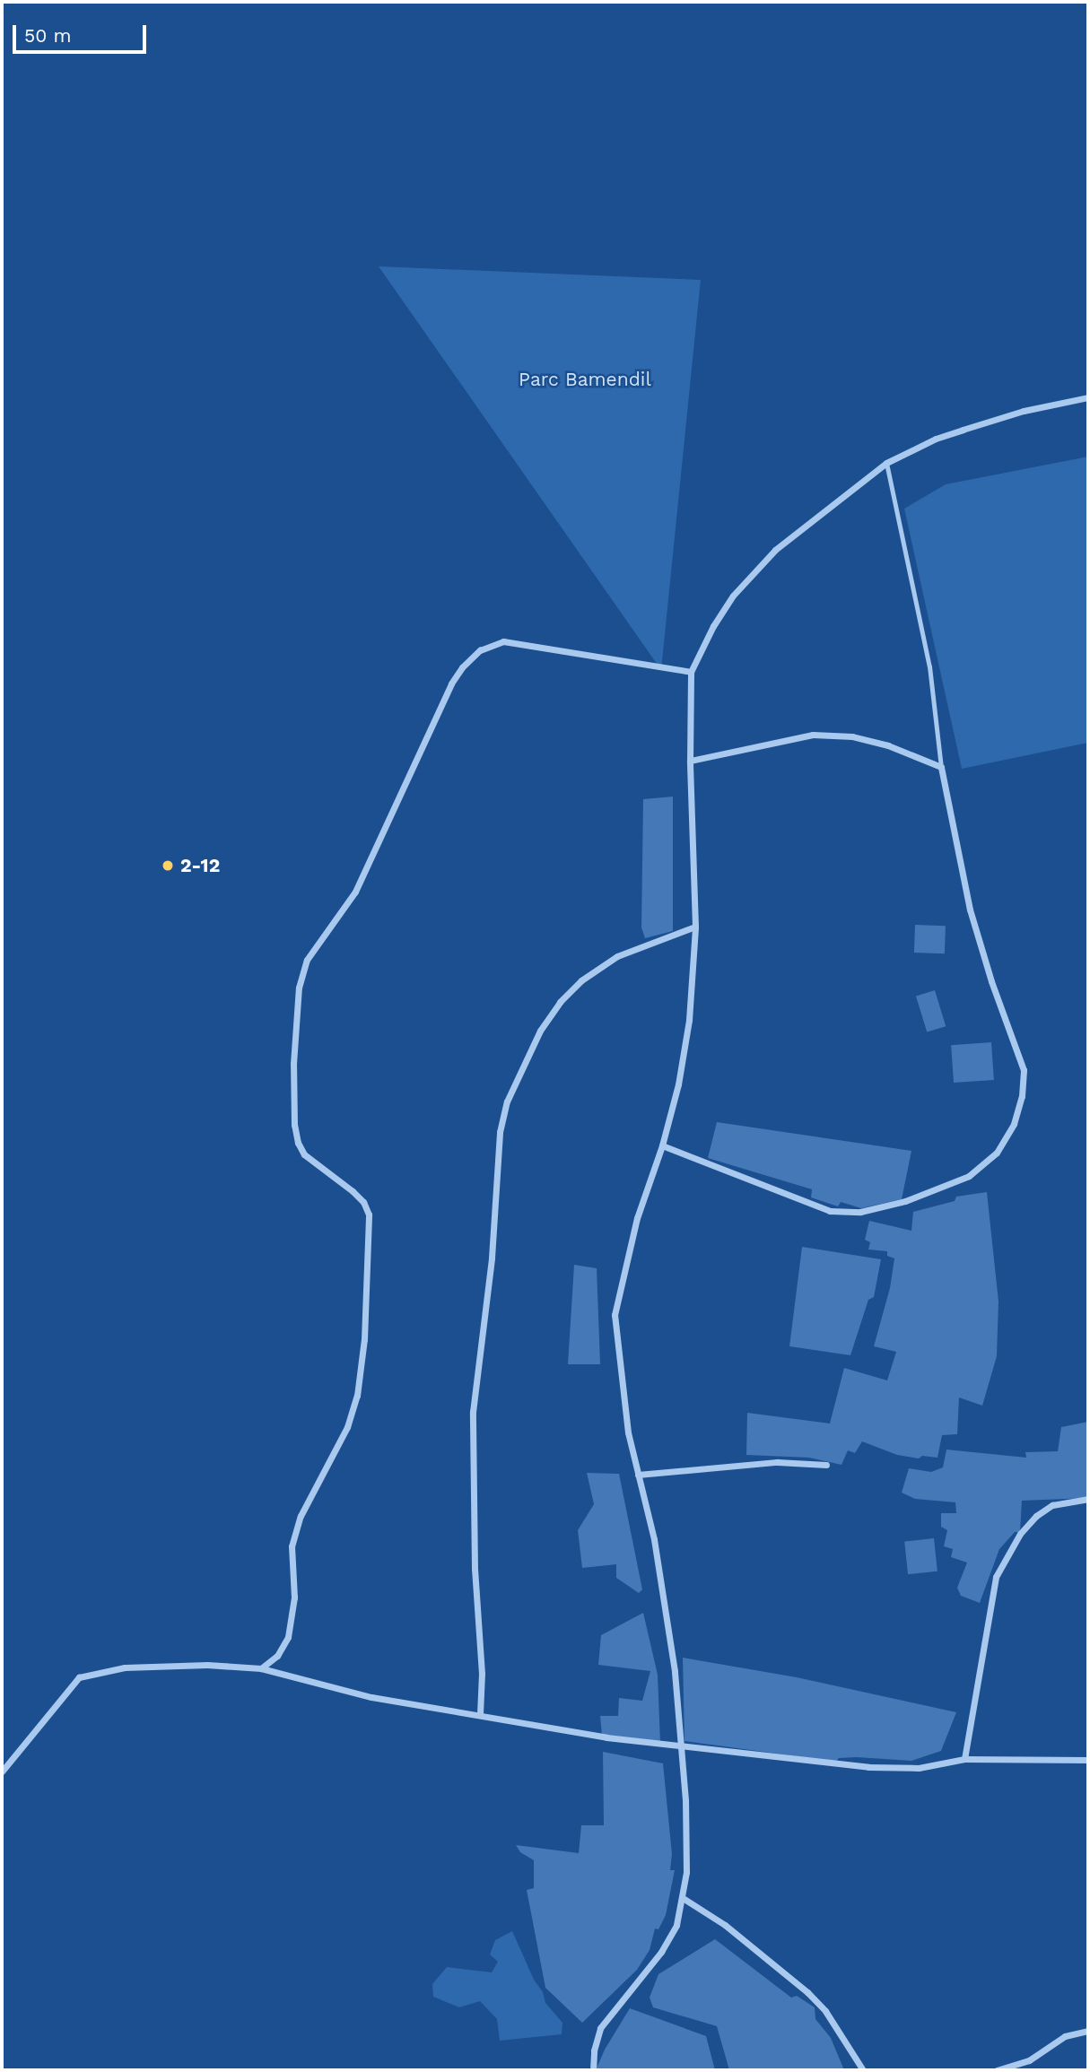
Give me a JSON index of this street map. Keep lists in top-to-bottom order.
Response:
{
  "parks": ["Parc Bamendil"],
  "places": ["2-12"],
  "scale_bar": "50 m"
}
